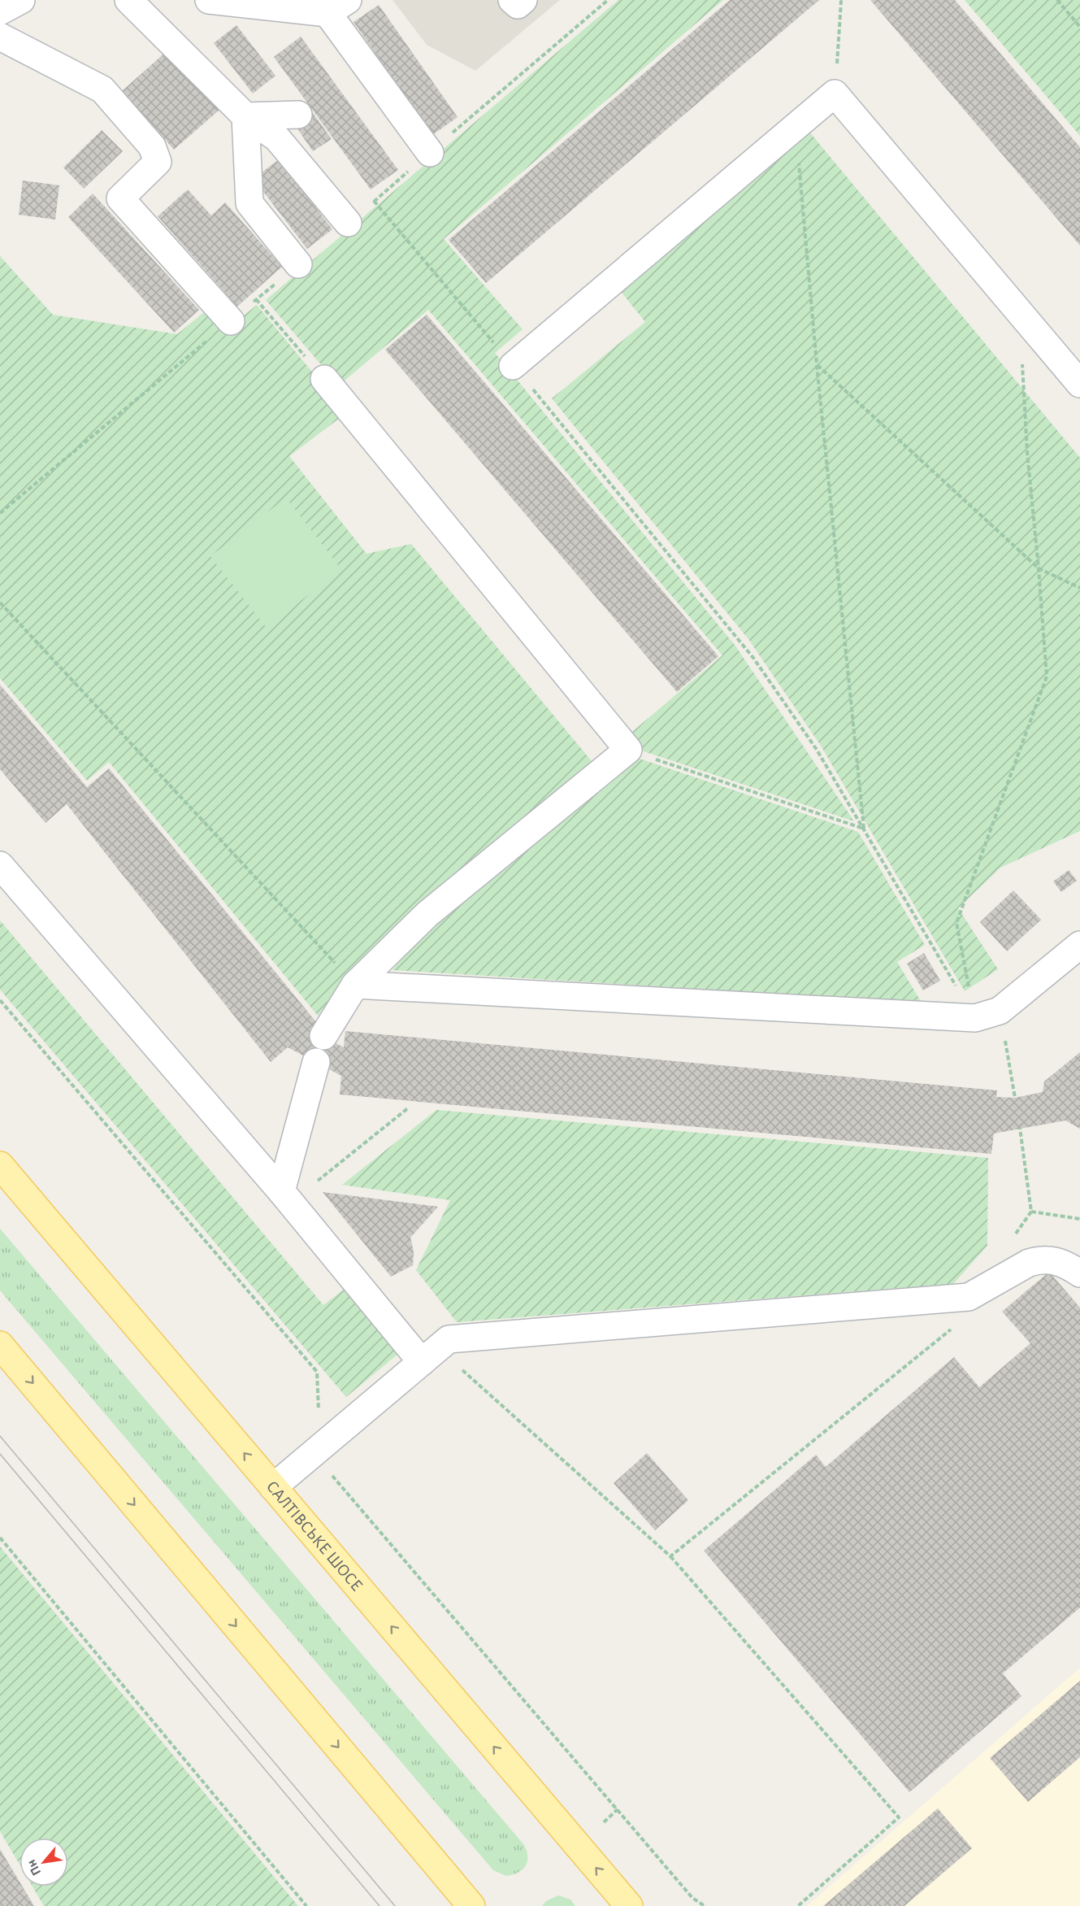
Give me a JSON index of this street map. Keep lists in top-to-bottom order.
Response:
{
  "streets": {
    "main road": ["САЛТІВСЬКЕ ШОСЕ"]
  },
  "north": "bottom left"
}
